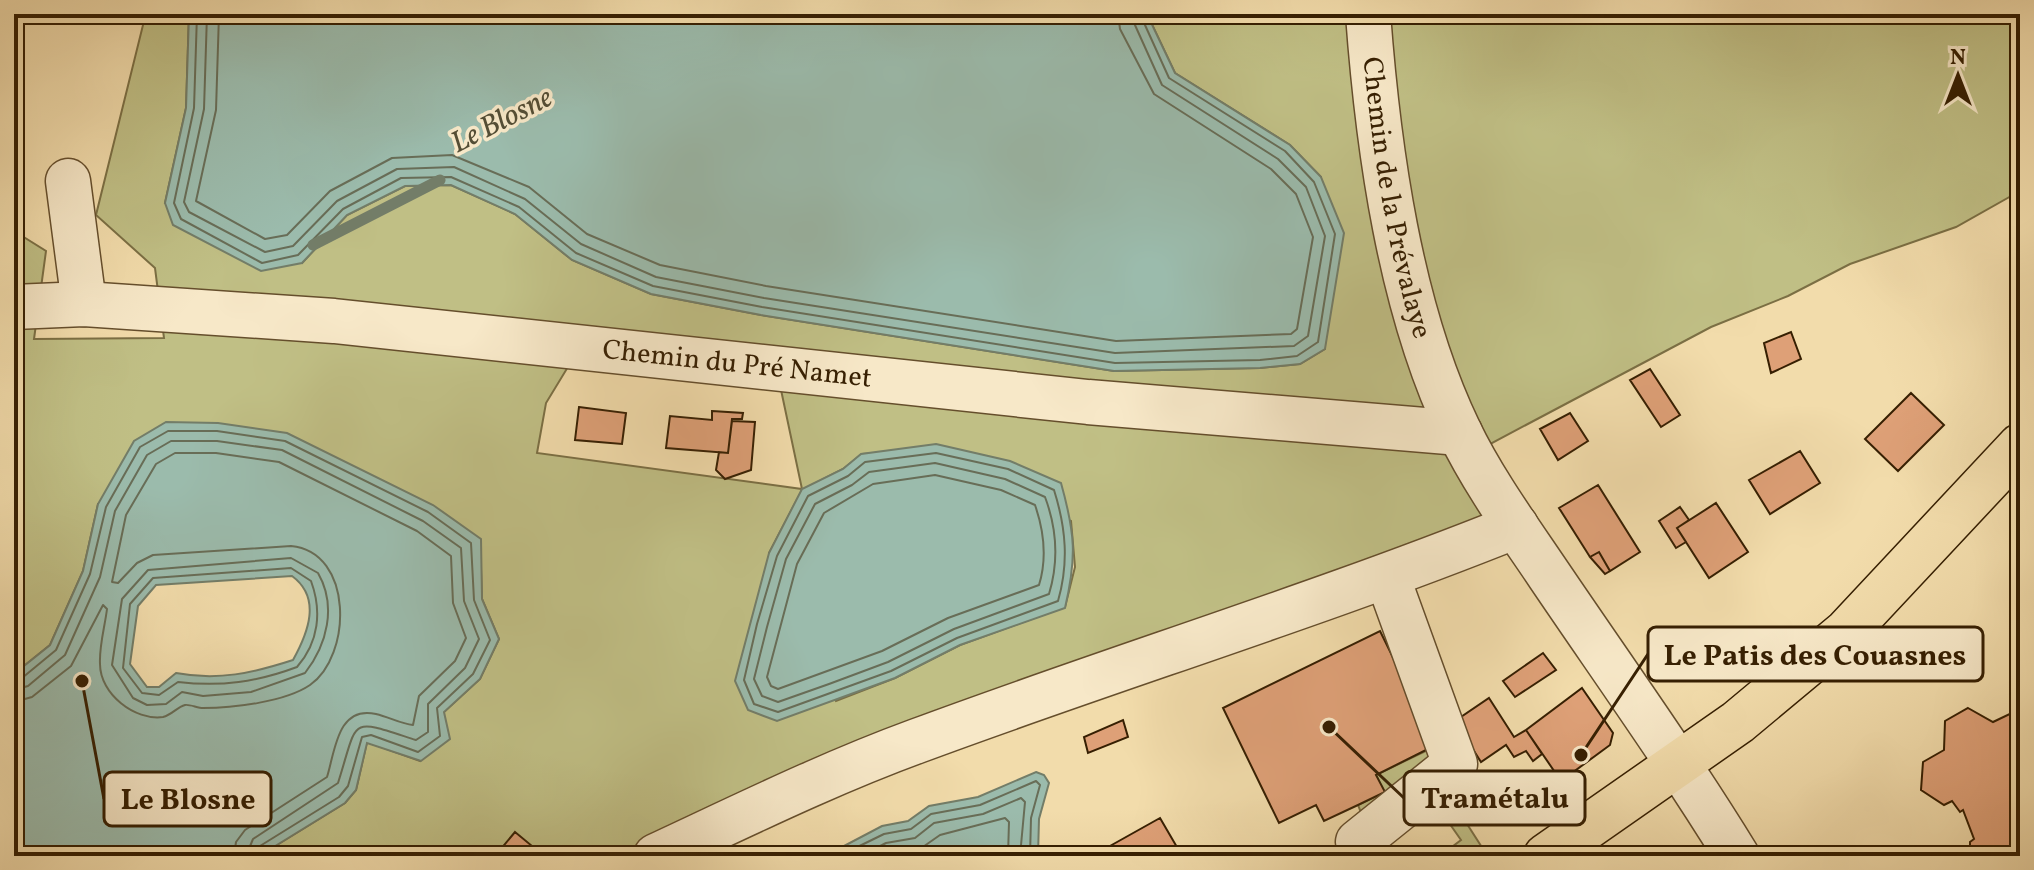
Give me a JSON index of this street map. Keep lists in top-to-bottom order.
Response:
{
  "streets": {
    "street": ["Chemin de la Prévalaye", "Chemin du Pré Namet"]
  },
  "crossings": [
    ["Chemin de la Prévalaye", "Chemin du Pré Namet"]
  ],
  "water": ["Le Blosne"],
  "places": ["Le Blosne", "Tramétalu", "Le Patis des Couasnes"],
  "north": "top"
}
